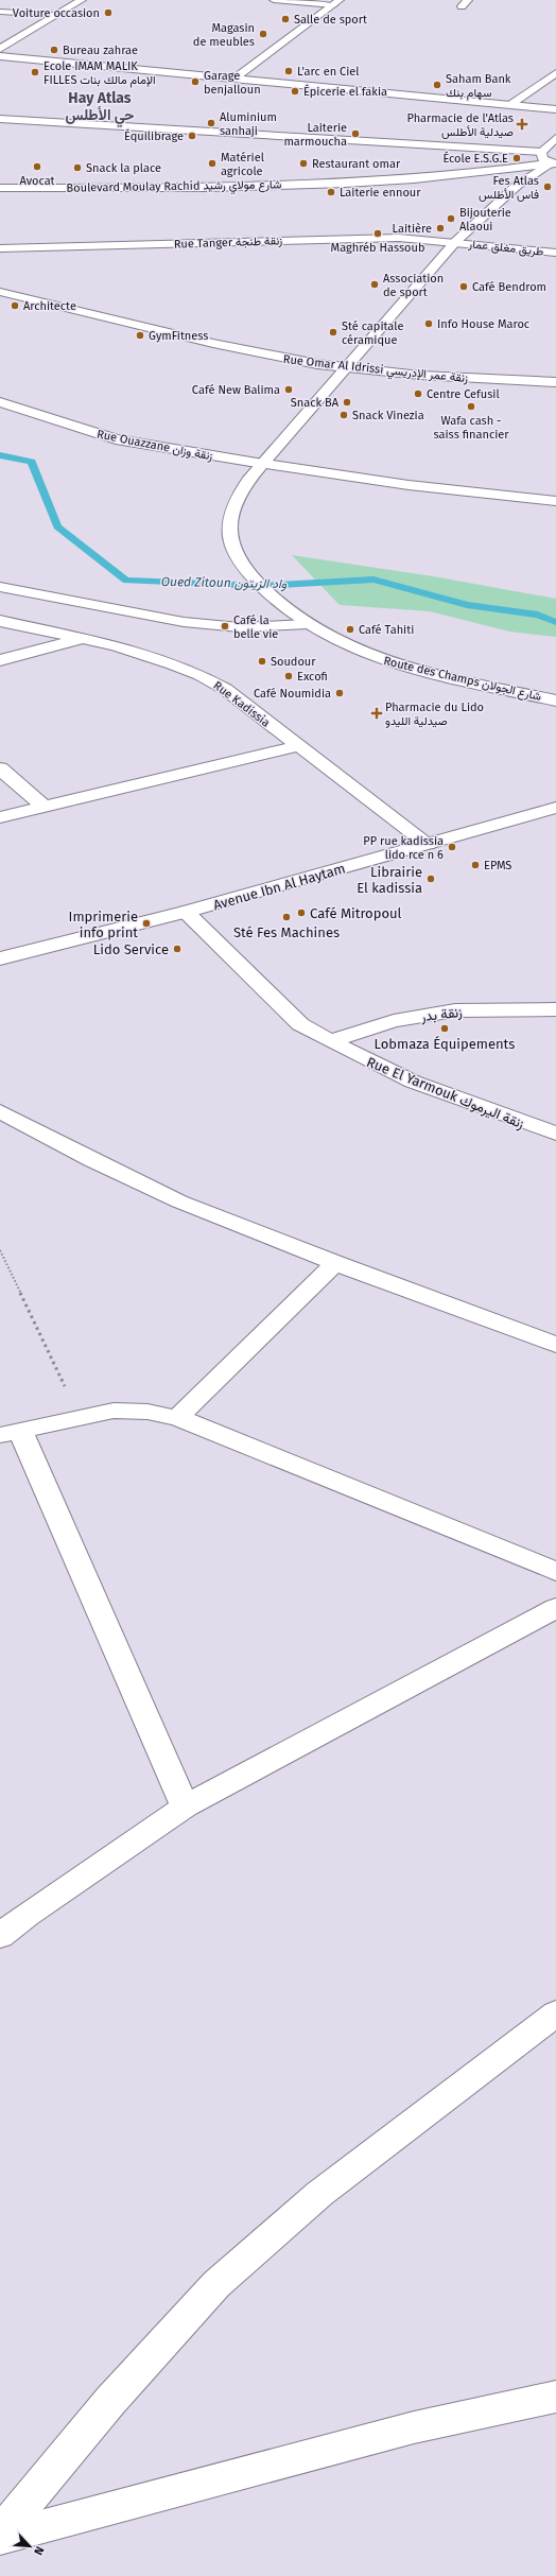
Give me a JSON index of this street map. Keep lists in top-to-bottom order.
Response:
{
  "streets": {
    "street": [
      "Boulevard Moulay Rachid شارع مولاي رشيد",
      "Rue Tanger زنقة طنجة",
      "طريق مغلق عمار",
      "Rue Omar Al Idrissi زنقة عمر الإدريسي",
      "Rue Ouazzane زنقة وزان",
      "Route des Champs شارع الجولان",
      "Rue Kadissia",
      "Avenue Ibn Al Haytam",
      "زنقة بدر",
      "Rue El Yarmouk زنقة اليرموك"
    ]
  },
  "crossings": [
    ["Rue Tanger زنقة طنجة", "طريق مغلق عمار"],
    ["Rue Ouazzane زنقة وزان", "Route des Champs شارع الجولان"],
    ["Rue Kadissia", "Avenue Ibn Al Haytam"],
    ["Avenue Ibn Al Haytam", "Rue El Yarmouk زنقة اليرموك"],
    ["زنقة بدر", "Rue El Yarmouk زنقة اليرموك"]
  ],
  "districts": ["Hay Atlas حي الأطلس"],
  "water": ["Oued Zitoun واد الزيتون"],
  "places": {
    "other": [
      "Voiture occasion",
      "Salle de sport",
      "Magasin de meubles",
      "Bureau zahrae",
      "L'arc en Ciel",
      "Ecole IMAM MALIK FILLES الإمام مالك بنات",
      "Garage benjalloun",
      "Saham Bank سهام بنك",
      "Épicerie el fakia",
      "Aluminium sanhaji",
      "Laiterie marmoucha",
      "Équilibrage",
      "École E.S.G.E",
      "Matériel agricole",
      "Restaurant omar",
      "Avocat",
      "Snack la place",
      "Fes Atlas فاس الأطلس",
      "Laiterie ennour",
      "Bijouterie Alaoui",
      "Laitière",
      "Maghréb Hassoub",
      "Association de sport",
      "Café Bendrom",
      "Architecte",
      "Info House Maroc",
      "Sté capitale céramique",
      "GymFitness",
      "Café New Balima",
      "Centre Cefusil",
      "Snack BA",
      "Wafa cash - saiss financier",
      "Snack Vinezia",
      "Café la belle vie",
      "Café Tahiti",
      "Soudour",
      "Excofi",
      "Café Noumidia",
      "PP rue kadissia lido rce n 6",
      "EPMS",
      "Librairie El kadissia",
      "Café Mitropoul",
      "Sté Fes Machines",
      "Imprimerie info print",
      "Lido Service",
      "Lobmaza Équipements"
    ],
    "health": ["Pharmacie de l'Atlas صيدلية الأطلس", "Pharmacie du Lido صيدلية الليدو"]
  },
  "north": "bottom right"
}
